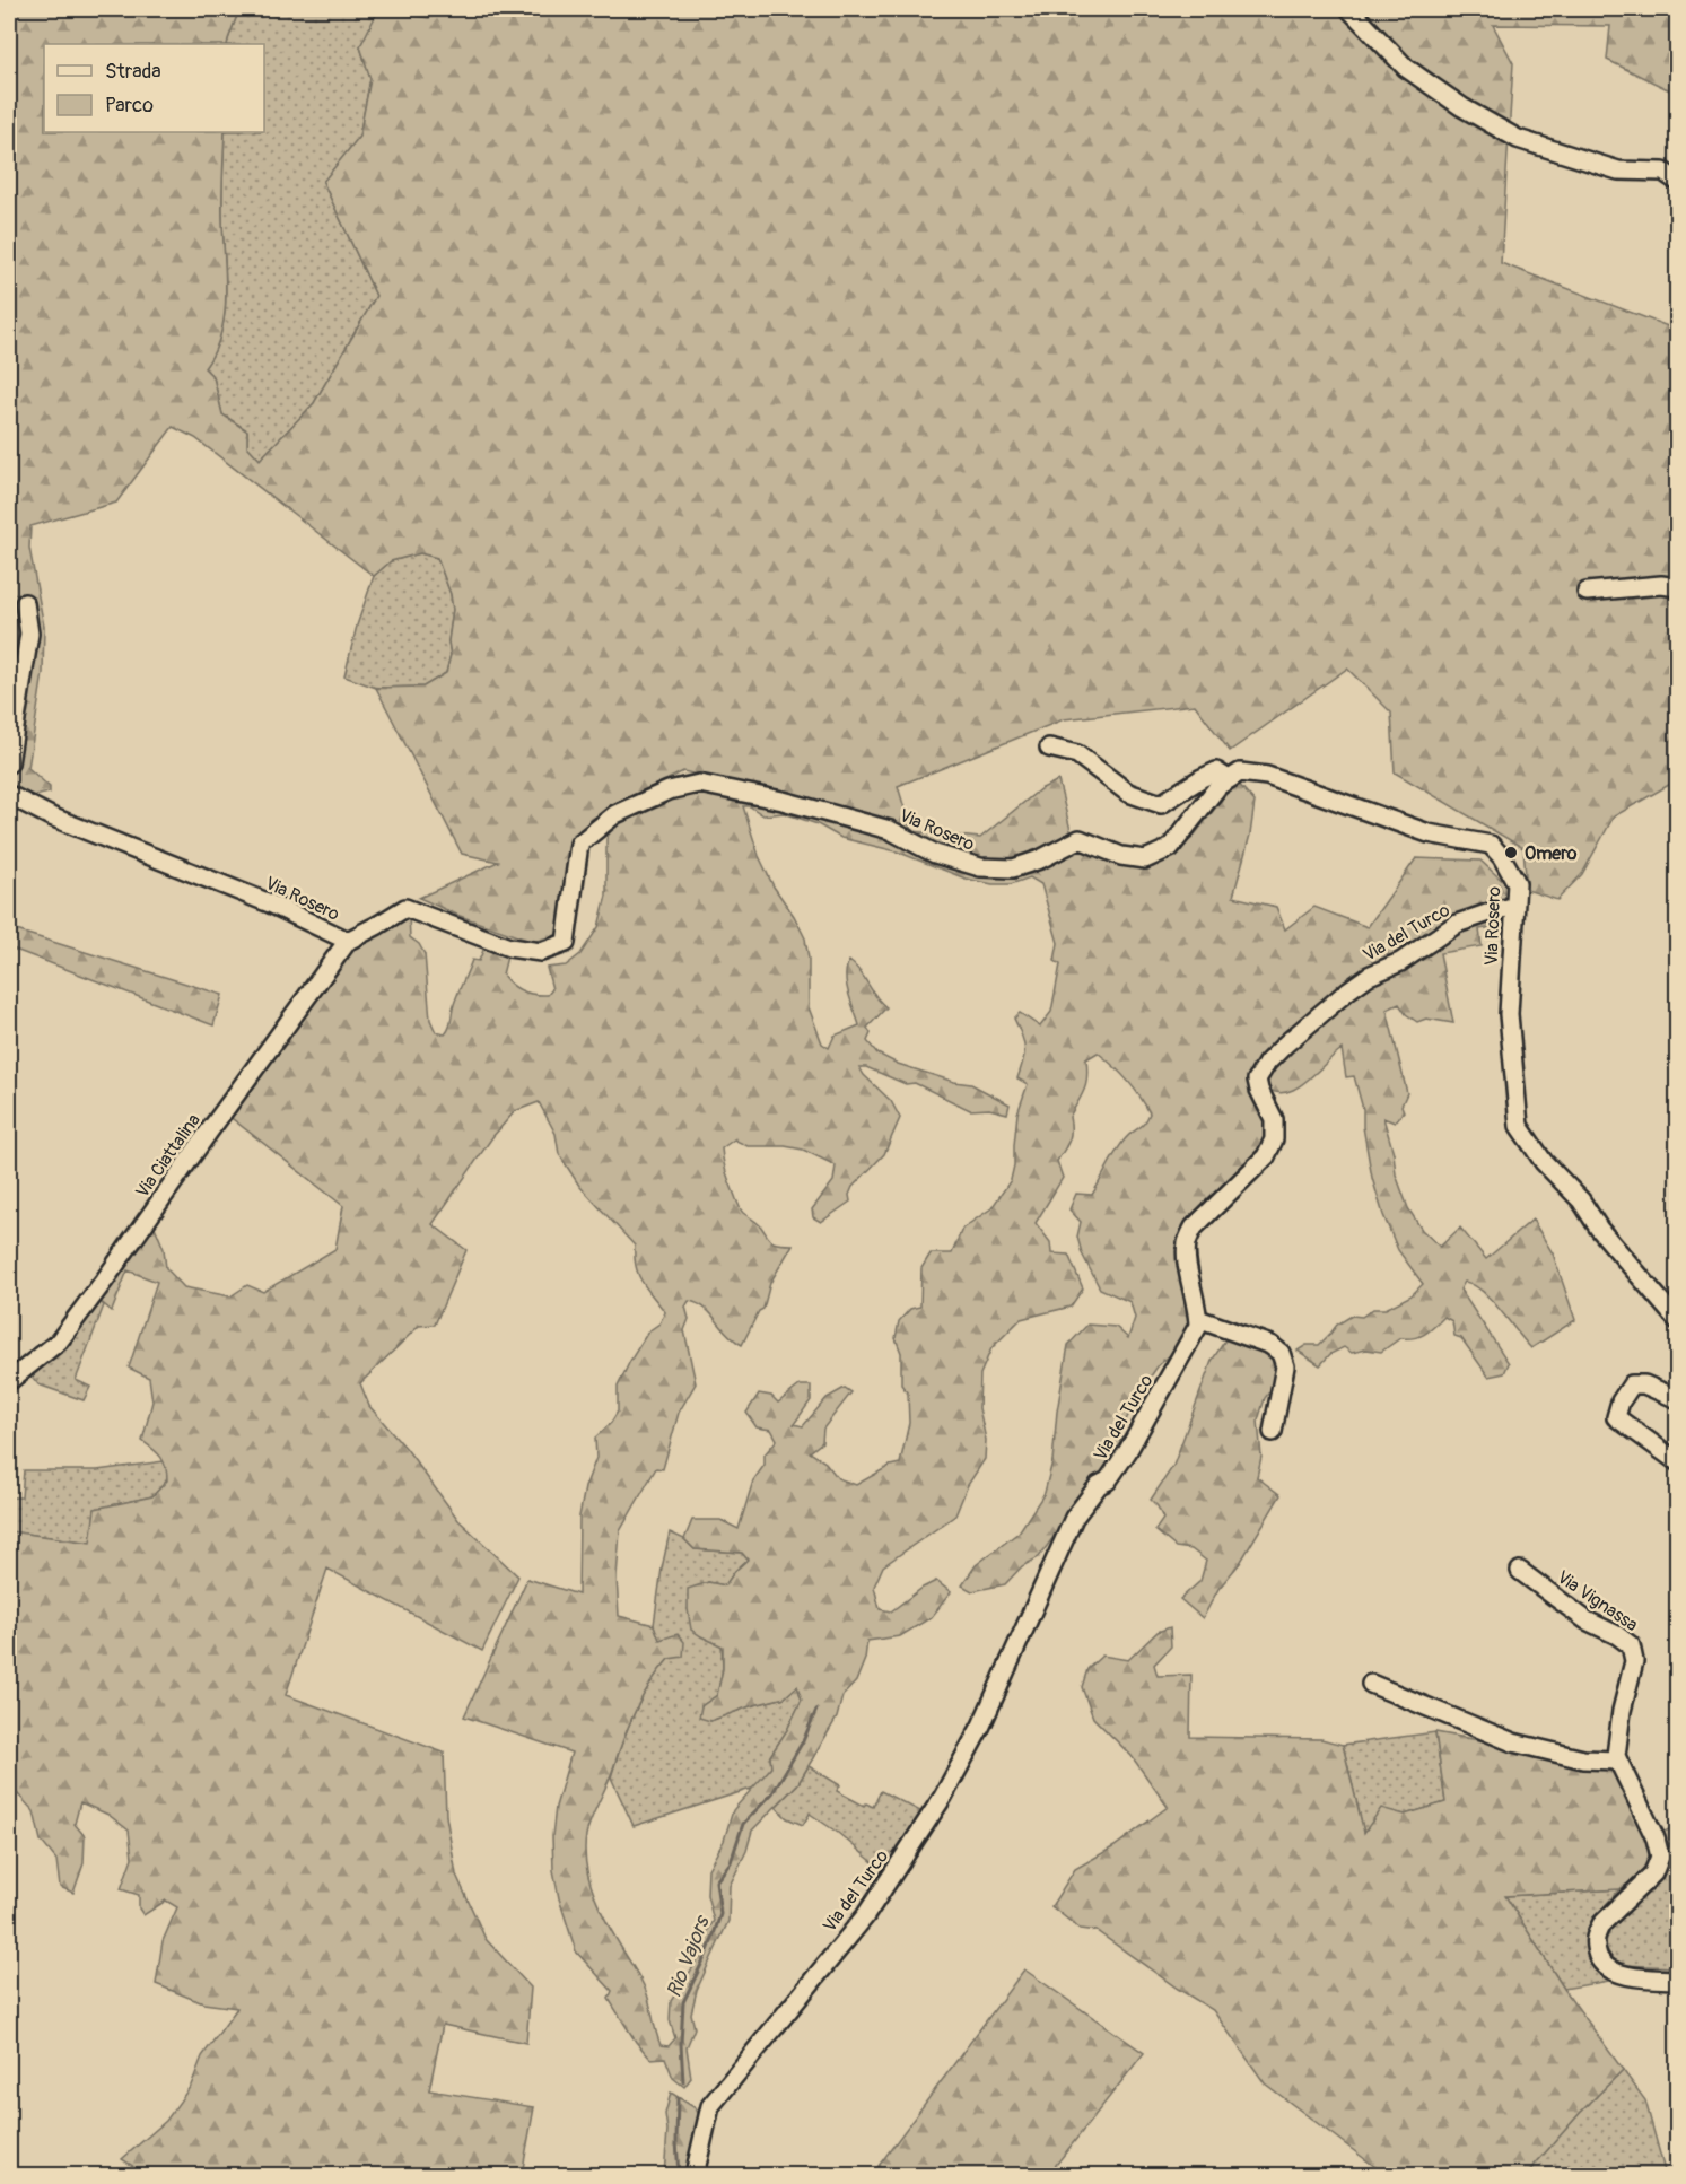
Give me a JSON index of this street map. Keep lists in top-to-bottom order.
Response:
{
  "streets": {
    "street": [
      "Via Rosero",
      "Via del Turco",
      "Via Ciattalina",
      "Via Vignassa"
    ]
  },
  "crossings": [
    ["Via Rosero", "Via del Turco"],
    ["Via Rosero", "Via Ciattalina"]
  ],
  "water": ["Rio Vajors"],
  "places": ["Omero"],
  "legend": ["Strada", "Parco"]
}
